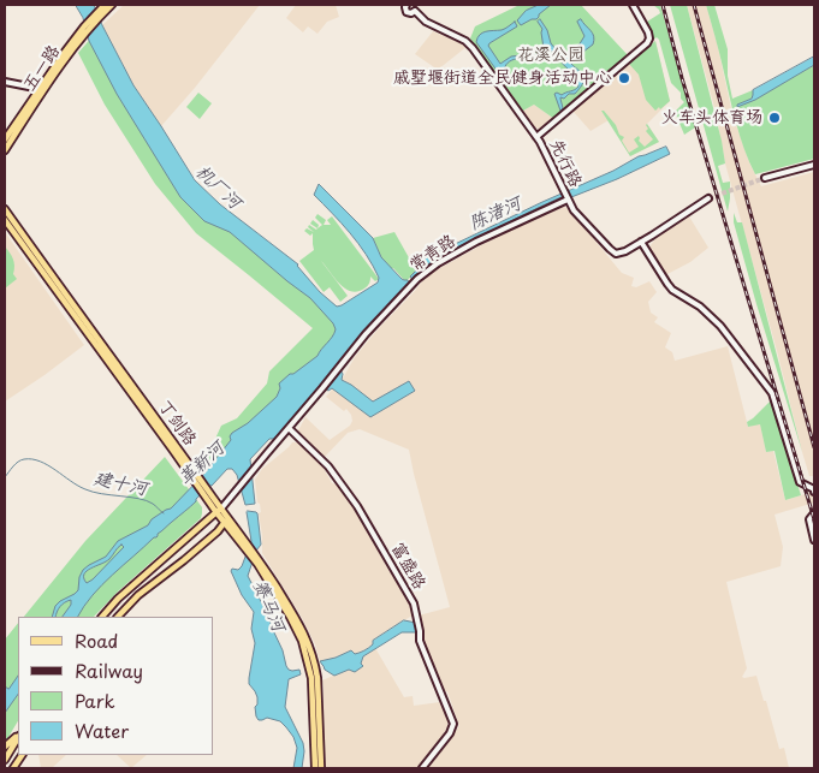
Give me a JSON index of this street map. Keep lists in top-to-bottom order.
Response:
{
  "streets": {
    "main road": ["五一路", "丁剑路"],
    "street": ["先行路", "常青路", "富盛路"]
  },
  "crossings": [
    ["先行路", "常青路"],
    ["常青路", "富盛路"]
  ],
  "water": [
    "机厂河",
    "陈渚河",
    "革新河",
    "建十河",
    "赛马河"
  ],
  "parks": ["花溪公园"],
  "places": ["戚墅堰街道全民健身活动中心", "火车头体育场"],
  "legend": [
    "Road",
    "Railway",
    "Park",
    "Water"
  ]
}
